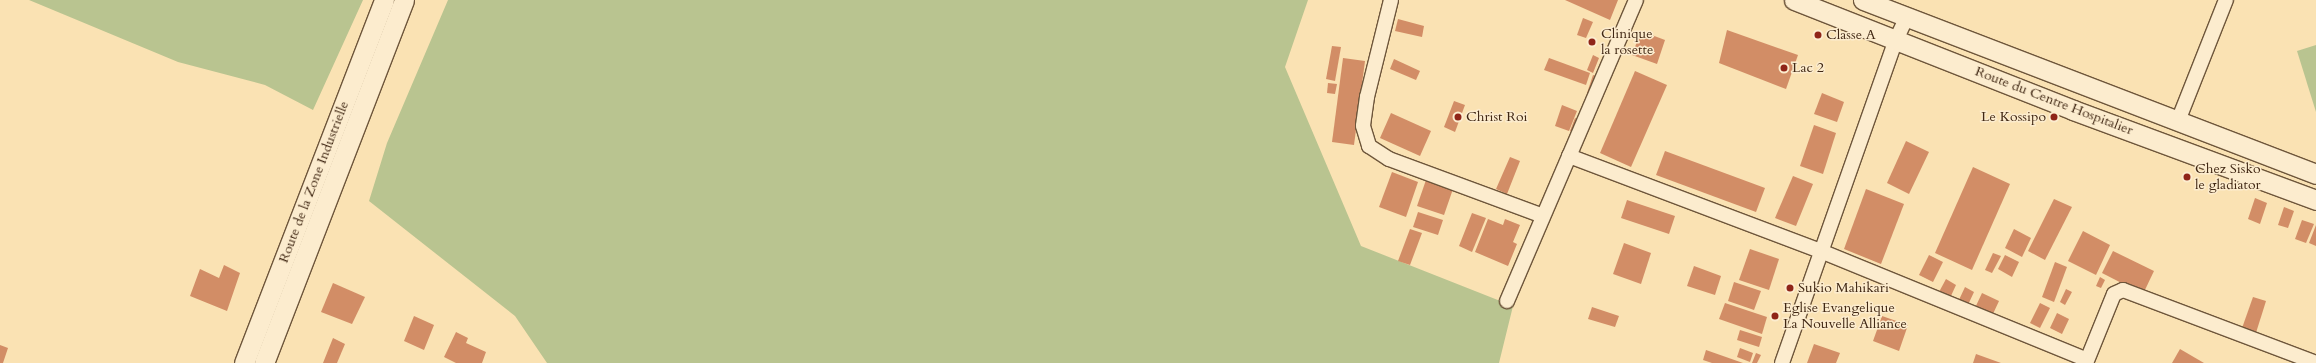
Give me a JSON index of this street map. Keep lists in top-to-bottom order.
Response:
{
  "streets": {
    "street": ["Route du Centre Hospitalier", "Route de la Zone Industrielle"]
  },
  "places": [
    "Classe A",
    "Clinique la rosette",
    "Lac 2",
    "Christ Roi",
    "Le Kossipo",
    "Chez Sisko le gladiator",
    "Sukio Mahikari",
    "Eglise Evangelique La Nouvelle Alliance"
  ]
}
